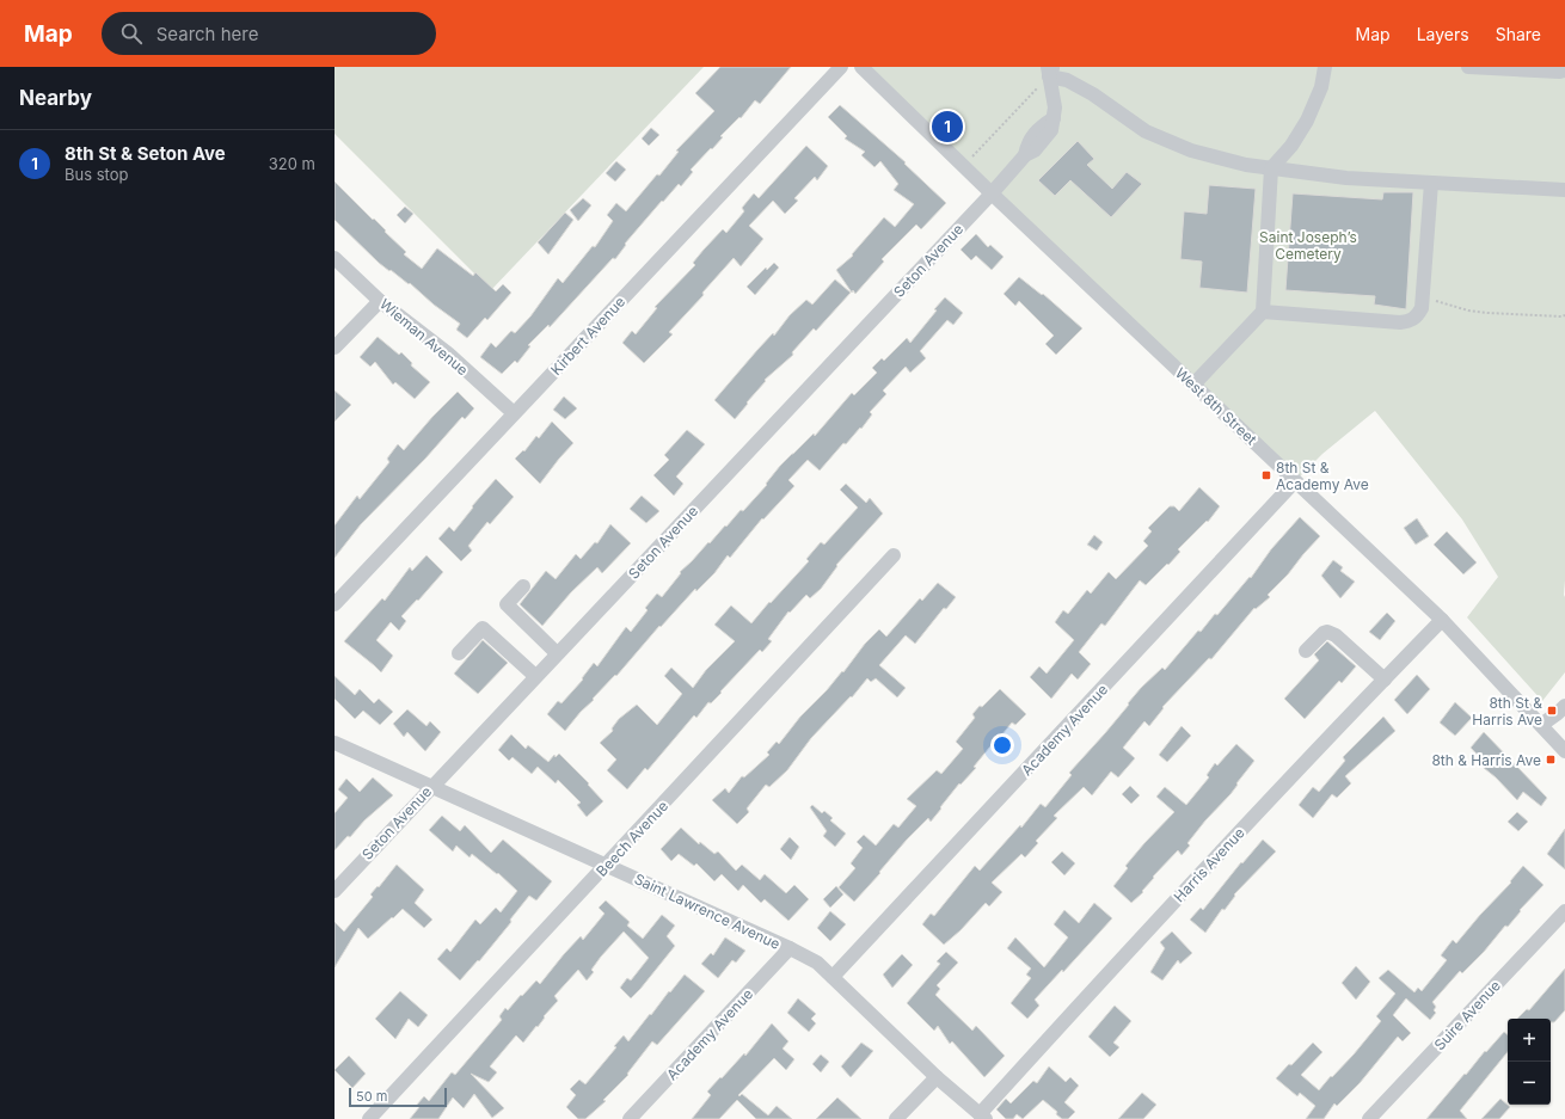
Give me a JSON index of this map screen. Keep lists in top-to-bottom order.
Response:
{
  "streets": {
    "street": [
      "Seton Avenue",
      "Kirbert Avenue",
      "Wieman Avenue",
      "West 8th Street",
      "Academy Avenue",
      "Beech Avenue",
      "Harris Avenue",
      "Saint Lawrence Avenue",
      "Suire Avenue"
    ]
  },
  "crossings": [
    ["Seton Avenue", "West 8th Street"],
    ["Seton Avenue", "Saint Lawrence Avenue"],
    ["Kirbert Avenue", "Wieman Avenue"],
    ["West 8th Street", "Academy Avenue"],
    ["West 8th Street", "Harris Avenue"],
    ["Academy Avenue", "Saint Lawrence Avenue"],
    ["Beech Avenue", "Saint Lawrence Avenue"],
    ["Harris Avenue", "Saint Lawrence Avenue"]
  ],
  "parks": ["Saint Joseph’s Cemetery"],
  "places": {
    "transit": ["8th St & Academy Ave", "8th St & Harris Ave", "8th & Harris Ave"]
  },
  "scale_bar": "50 m",
  "page": {
    "header": "Map",
    "search": "Search here",
    "nav": ["Map", "Layers", "Share"],
    "heading": "Nearby",
    "pins": "1",
    "list": [
      {
        "mark": "1",
        "name": "8th St & Seton Ave",
        "note": "Bus stop",
        "value": "320 m"
      }
    ],
    "map_buttons": ["+", "−"],
    "scale": "50 m"
  }
}
